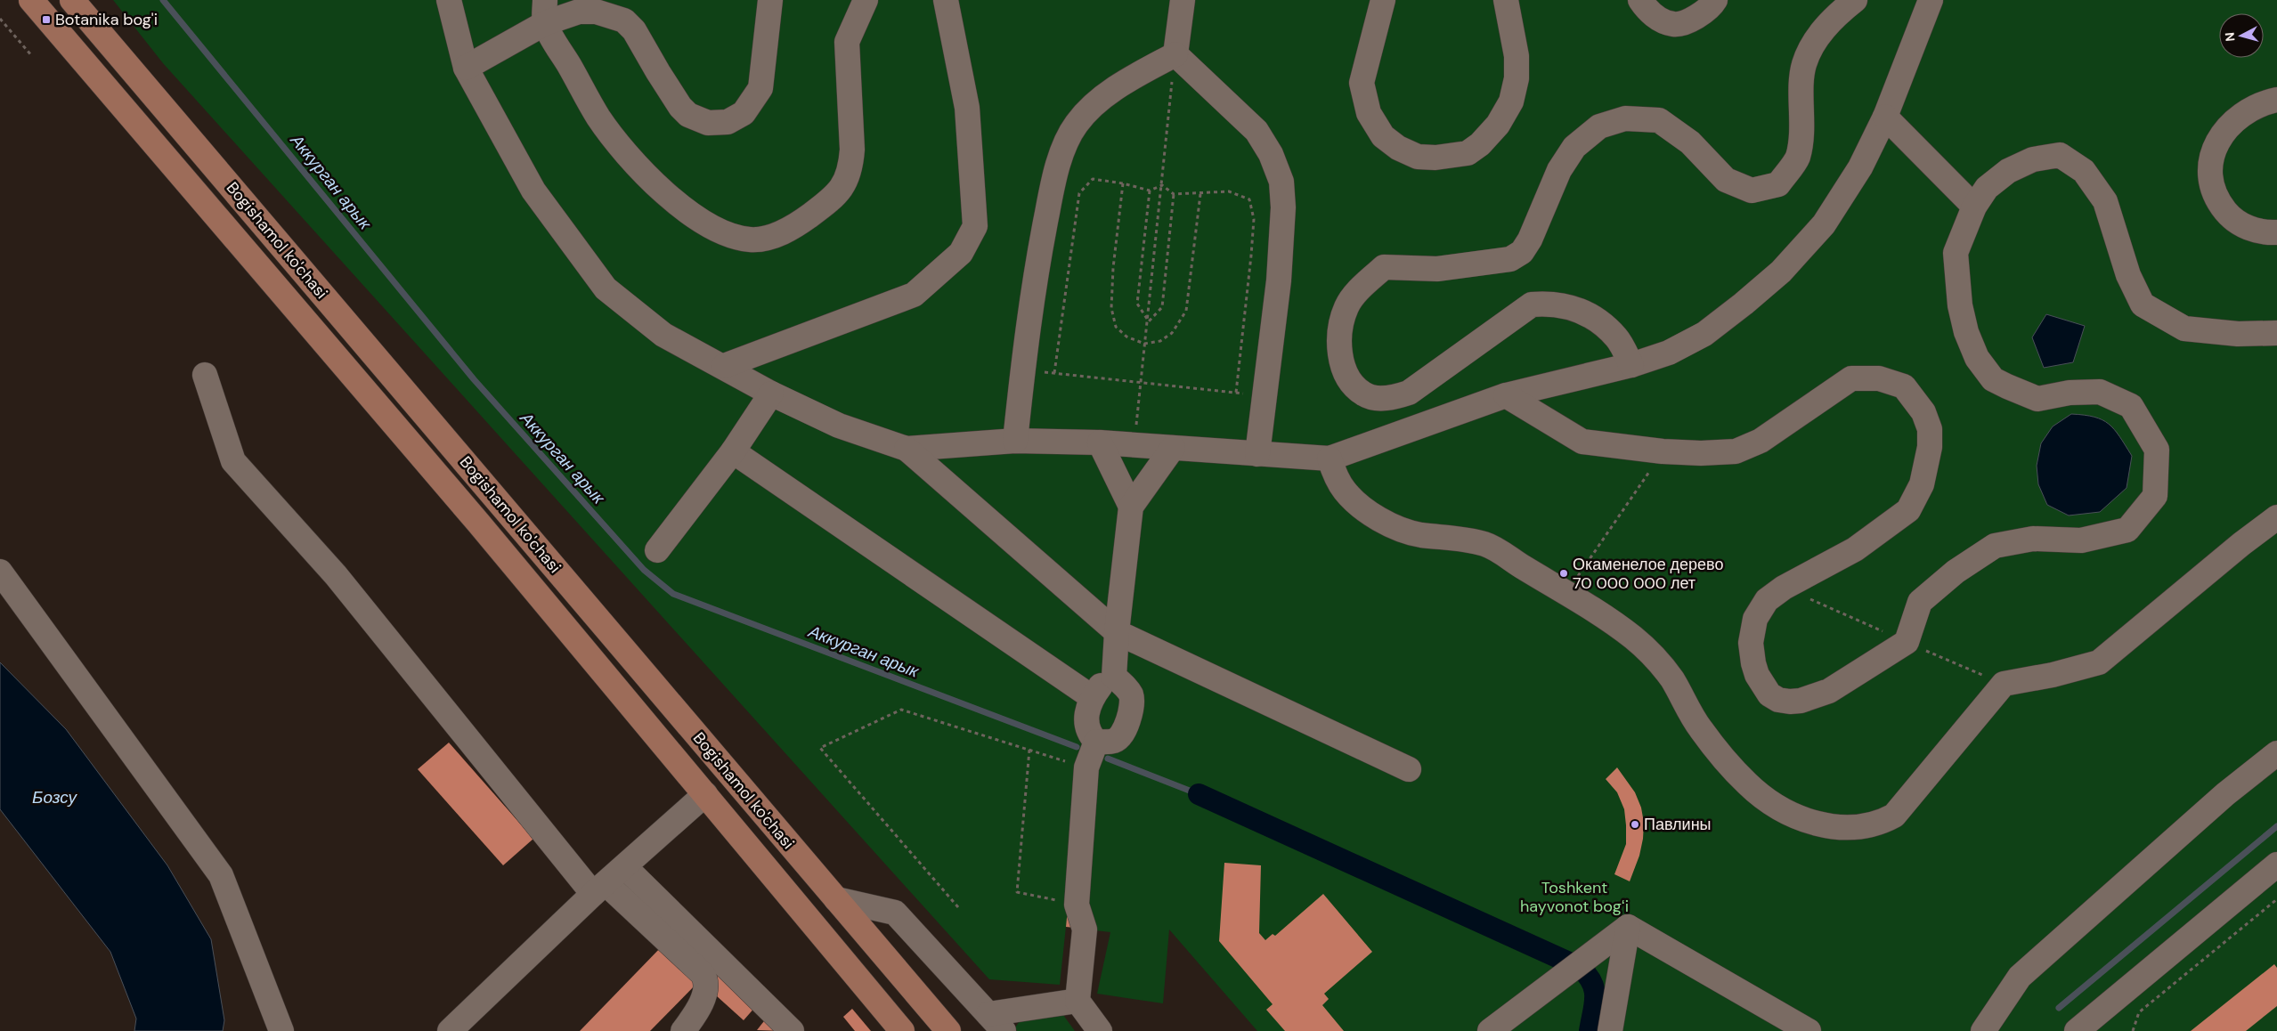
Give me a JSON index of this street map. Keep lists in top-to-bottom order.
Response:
{
  "streets": {
    "main road": ["Bogishamol ko'chasi"]
  },
  "water": ["Аккурган арык", "Бозсу"],
  "parks": ["Toshkent hayvonot bogʻi"],
  "places": {
    "transit": ["Botanika bog'i"],
    "other": ["Окаменелое дерево 70 000 000 лет", "Павлины"]
  },
  "north": "left"
}
